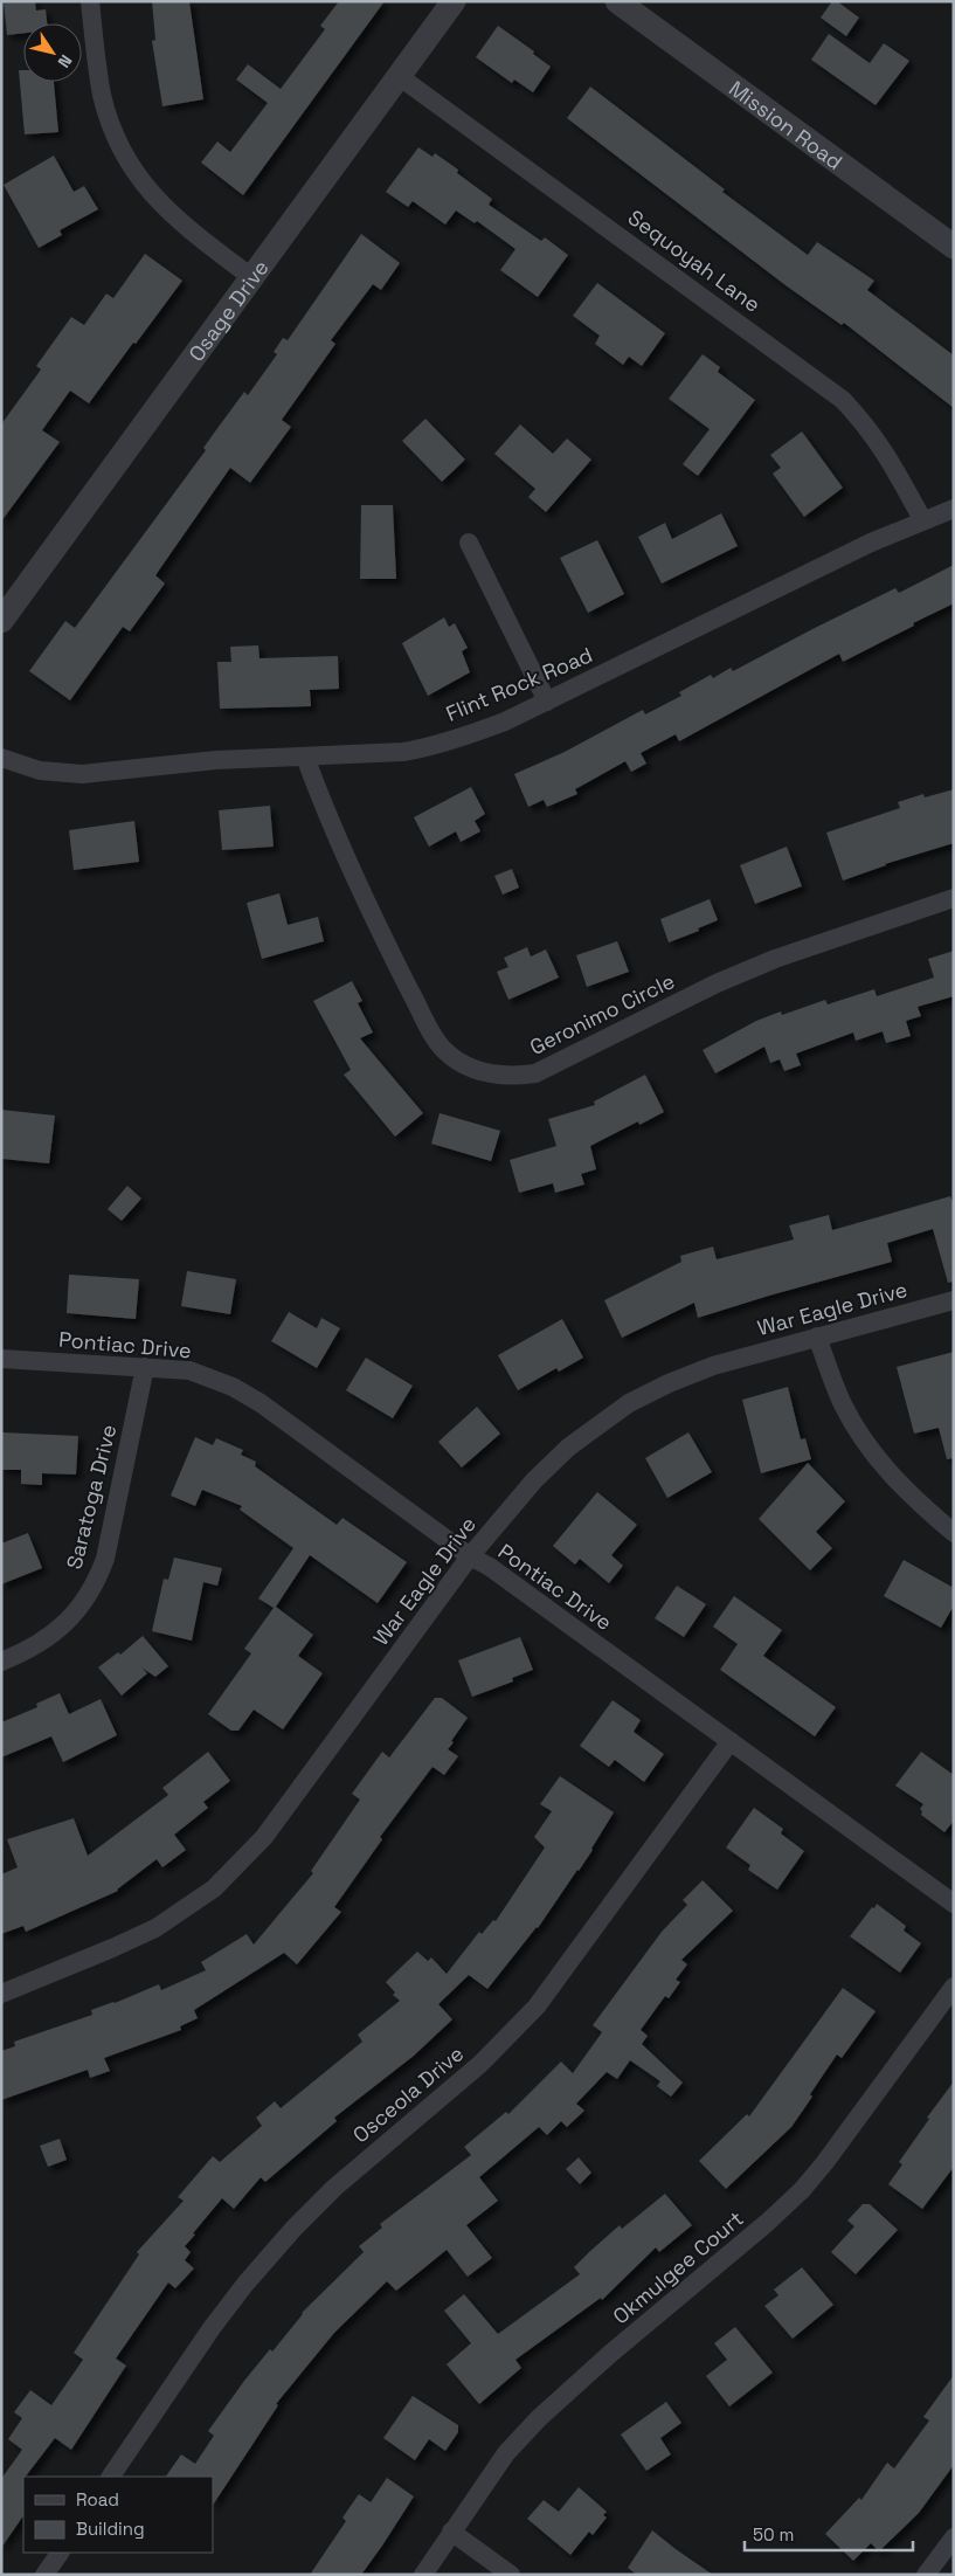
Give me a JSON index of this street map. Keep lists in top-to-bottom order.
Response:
{
  "streets": {
    "street": [
      "Mission Road",
      "Sequoyah Lane",
      "Osage Drive",
      "Flint Rock Road",
      "Geronimo Circle",
      "War Eagle Drive",
      "Pontiac Drive",
      "Saratoga Drive",
      "Osceola Drive",
      "Okmulgee Court"
    ]
  },
  "crossings": [
    ["Sequoyah Lane", "Osage Drive"],
    ["Sequoyah Lane", "Flint Rock Road"],
    ["Flint Rock Road", "Geronimo Circle"],
    ["War Eagle Drive", "Pontiac Drive"],
    ["Pontiac Drive", "Saratoga Drive"],
    ["Pontiac Drive", "Osceola Drive"]
  ],
  "legend": ["Road", "Building"],
  "scale_bar": "50 m",
  "north": "bottom right"
}
